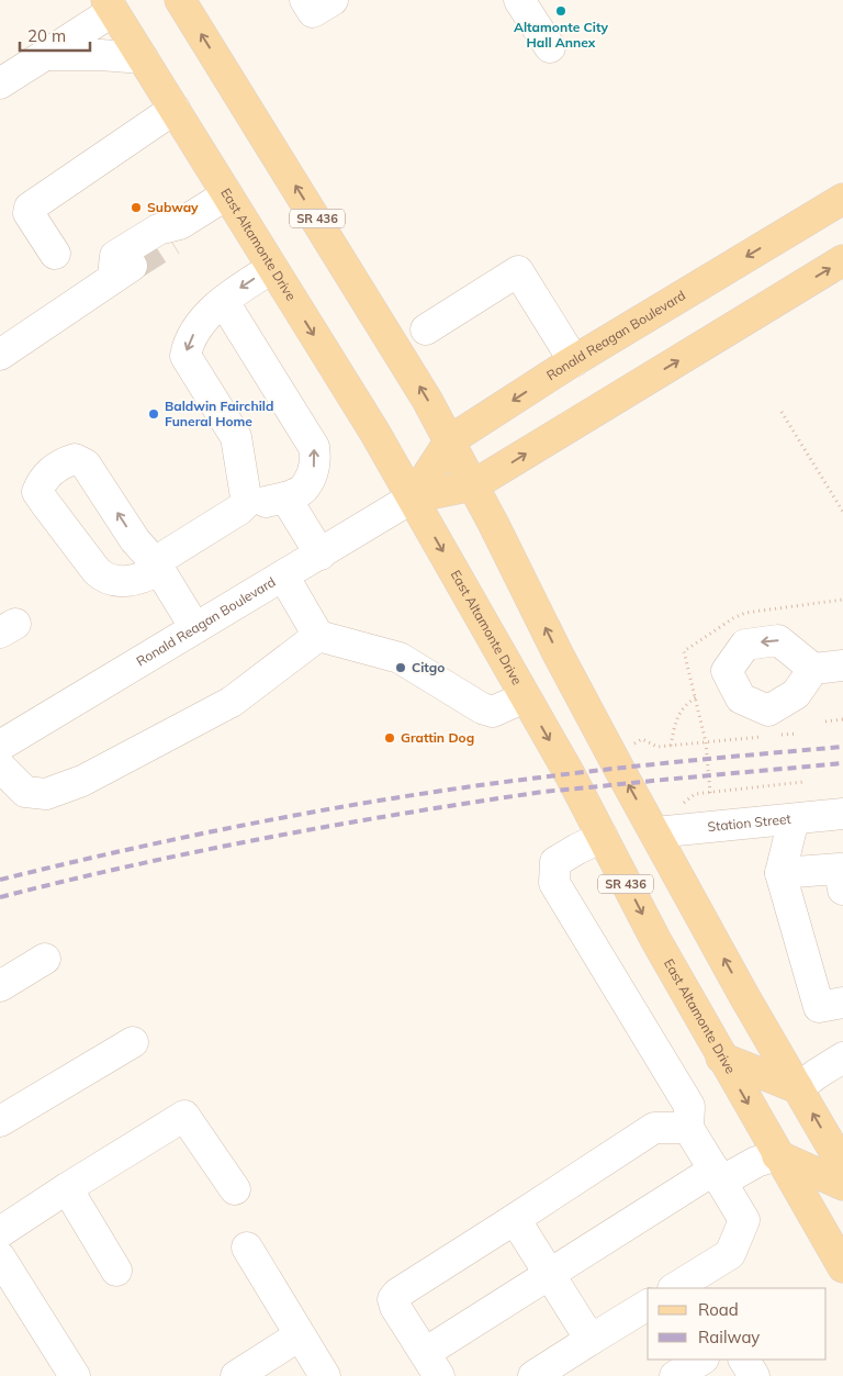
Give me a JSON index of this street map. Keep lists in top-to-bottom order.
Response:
{
  "streets": {
    "main road": ["SR 436", "East Altamonte Drive", "Ronald Reagan Boulevard"],
    "street": ["Station Street"]
  },
  "crossings": [
    ["SR 436", "Ronald Reagan Boulevard"],
    ["SR 436", "Station Street"],
    ["East Altamonte Drive", "Ronald Reagan Boulevard"]
  ],
  "places": [
    "Altamonte City Hall Annex",
    "Subway",
    "Baldwin Fairchild Funeral Home",
    "Citgo",
    "Grattin Dog"
  ],
  "legend": ["Road", "Railway"],
  "scale_bar": "20 m"
}
